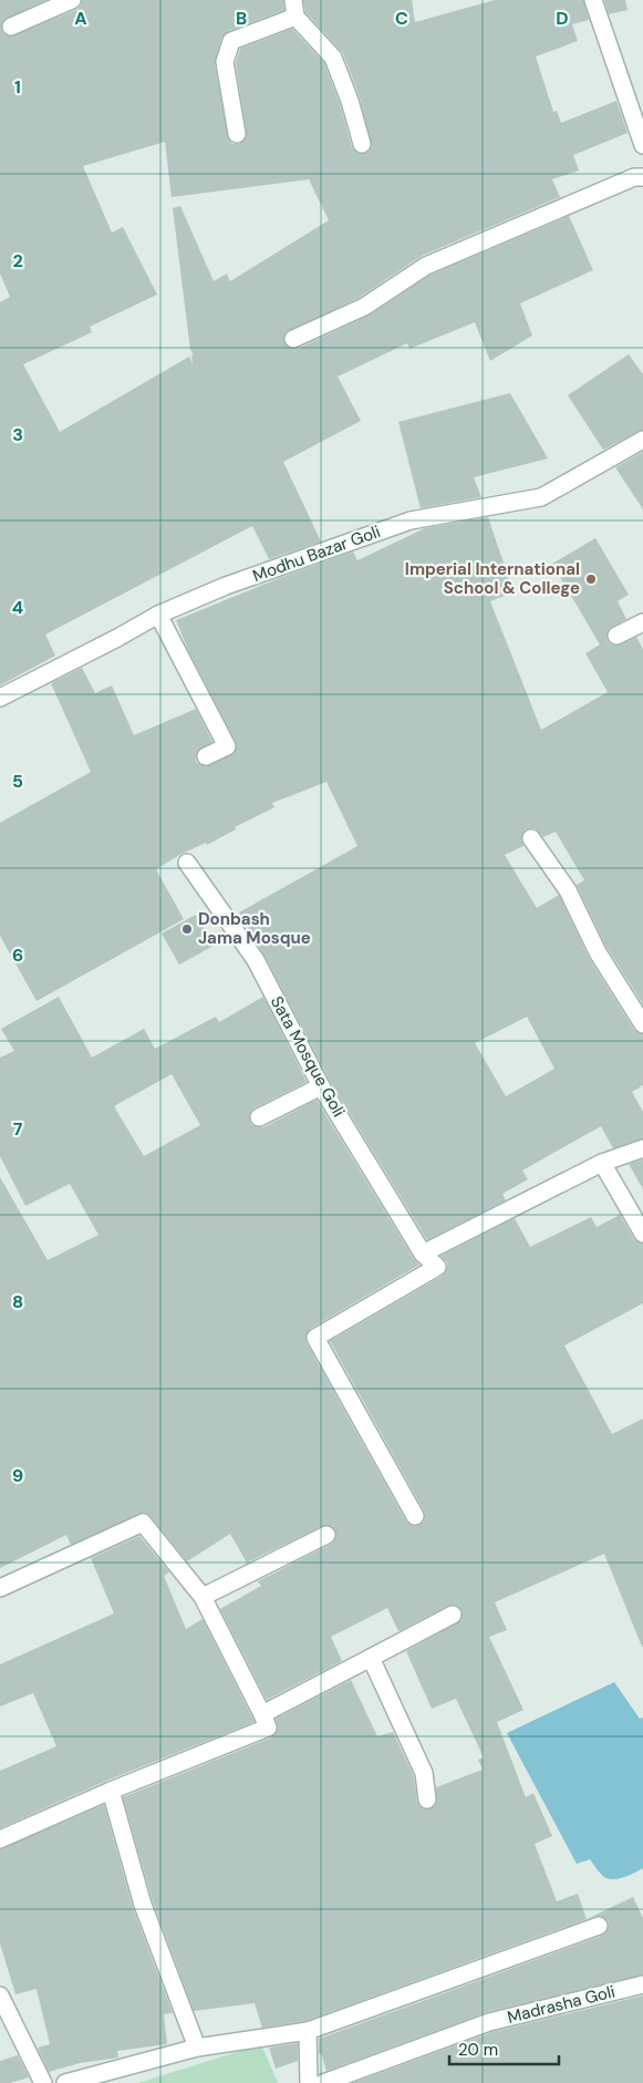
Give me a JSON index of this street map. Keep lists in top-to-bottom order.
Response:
{
  "streets": {
    "street": ["Modhu Bazar Goli", "Sata Mosque Goli", "Madrasha Goli"]
  },
  "places": ["Imperial International School & College", "Donbash Jama Mosque"],
  "scale_bar": "20 m",
  "grid": {
    "columns": [
      "A",
      "B",
      "C",
      "D"
    ],
    "rows": [
      "1",
      "2",
      "3",
      "4",
      "5",
      "6",
      "7",
      "8",
      "9"
    ]
  }
}
